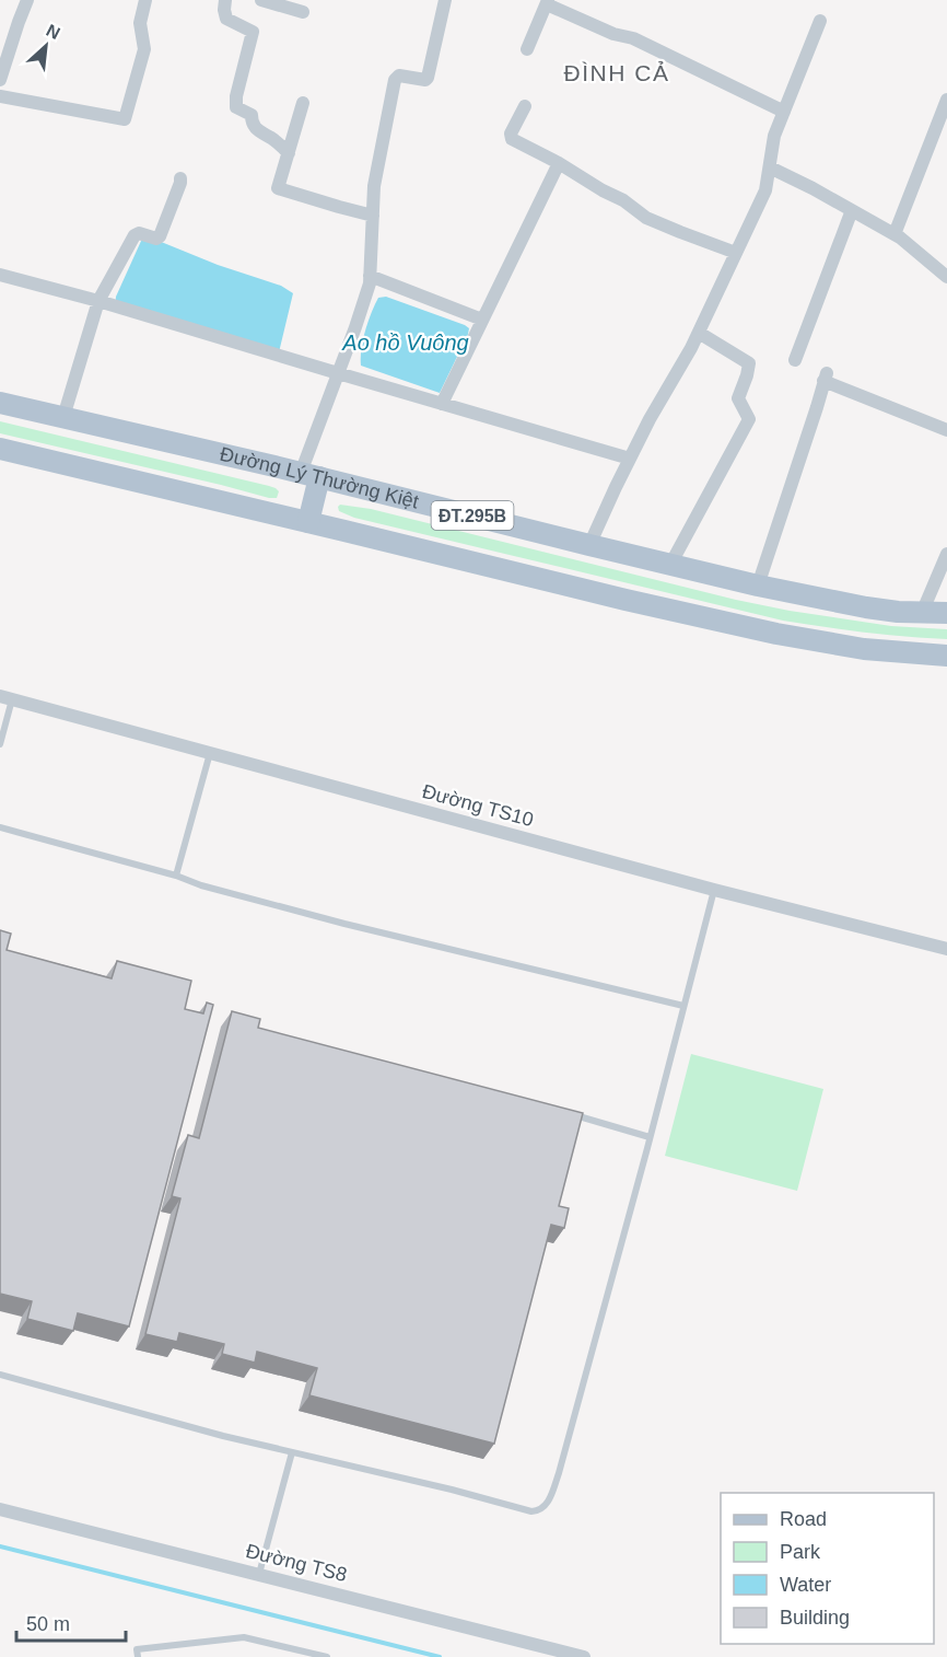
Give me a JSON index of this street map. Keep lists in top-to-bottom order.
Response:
{
  "streets": {
    "main road": ["Đường Lý Thường Kiệt", "ĐT.295B"],
    "street": ["Đường TS10", "Đường TS8"]
  },
  "districts": ["ĐÌNH CẢ"],
  "water": ["Ao hồ Vuông"],
  "legend": [
    "Road",
    "Park",
    "Water",
    "Building"
  ],
  "scale_bar": "50 m",
  "north": "top right"
}
